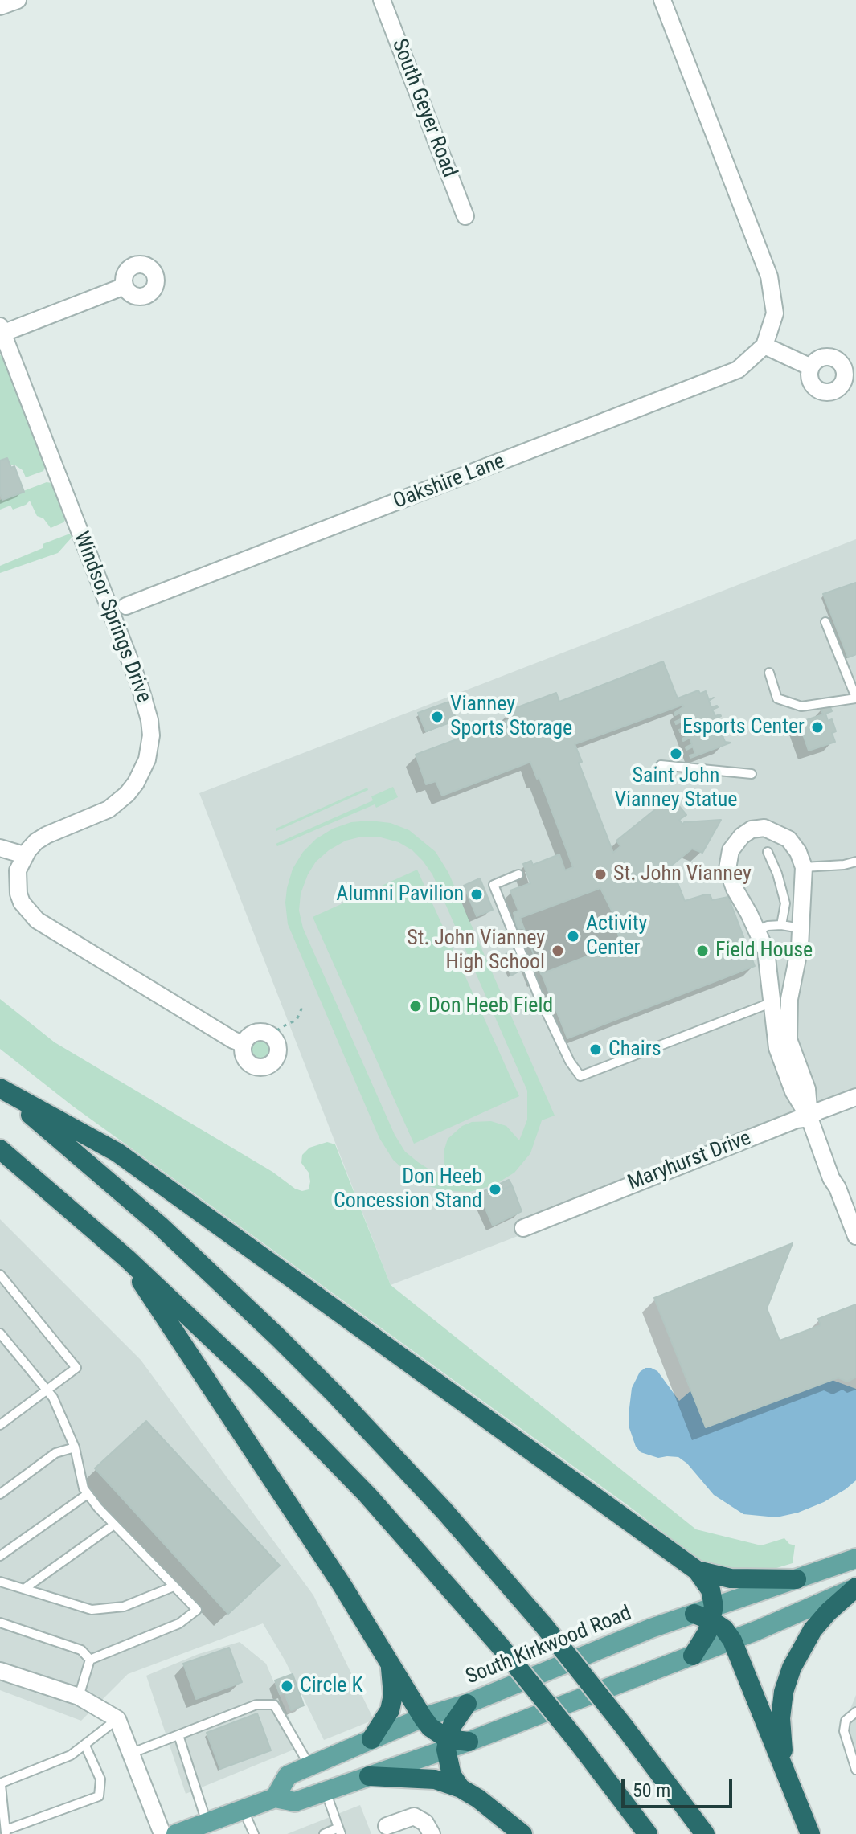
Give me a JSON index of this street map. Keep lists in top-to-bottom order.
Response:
{
  "streets": {
    "main road": ["South Kirkwood Road"],
    "street": [
      "South Geyer Road",
      "Oakshire Lane",
      "Windsor Springs Drive",
      "Maryhurst Drive"
    ]
  },
  "places": [
    "Vianney Sports Storage",
    "Esports Center",
    "Saint John Vianney Statue",
    "St. John Vianney",
    "Alumni Pavilion",
    "Activity Center",
    "St. John Vianney High School",
    "Field House",
    "Don Heeb Field",
    "Chairs",
    "Don Heeb Concession Stand",
    "Circle K"
  ],
  "scale_bar": "50 m"
}
